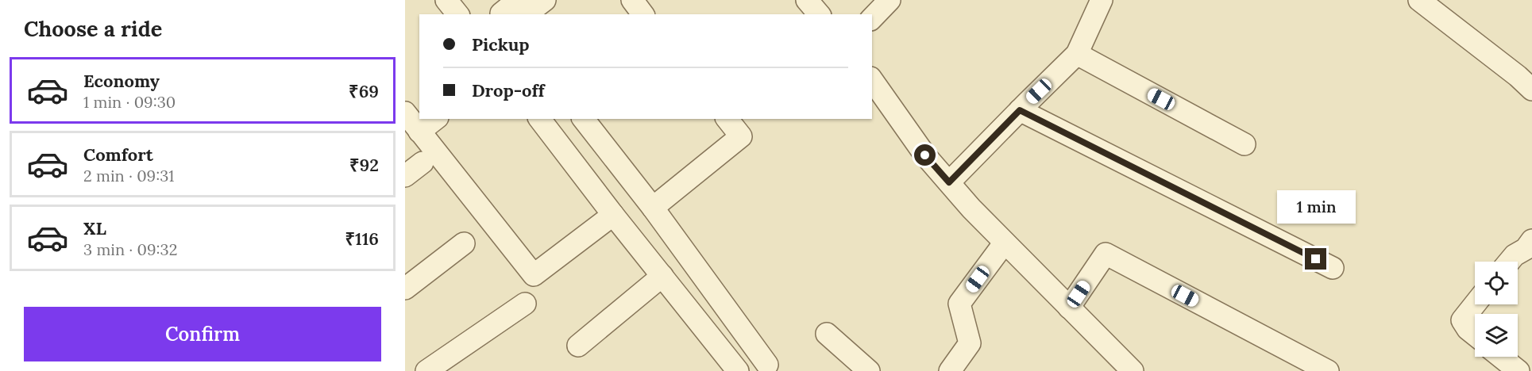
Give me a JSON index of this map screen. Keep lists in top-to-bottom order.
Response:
{
  "page": {
    "heading": "Choose a ride",
    "banner": ["Pickup", "Drop-off"],
    "list": [
      {
        "name": "Economy",
        "note": "1 min · 09:30",
        "value": "₹69"
      },
      {
        "name": "Comfort",
        "note": "2 min · 09:31",
        "value": "₹92"
      },
      {
        "name": "XL",
        "note": "3 min · 09:32",
        "value": "₹116"
      }
    ],
    "bubble": "1 min",
    "buttons": "Confirm"
  }
}
